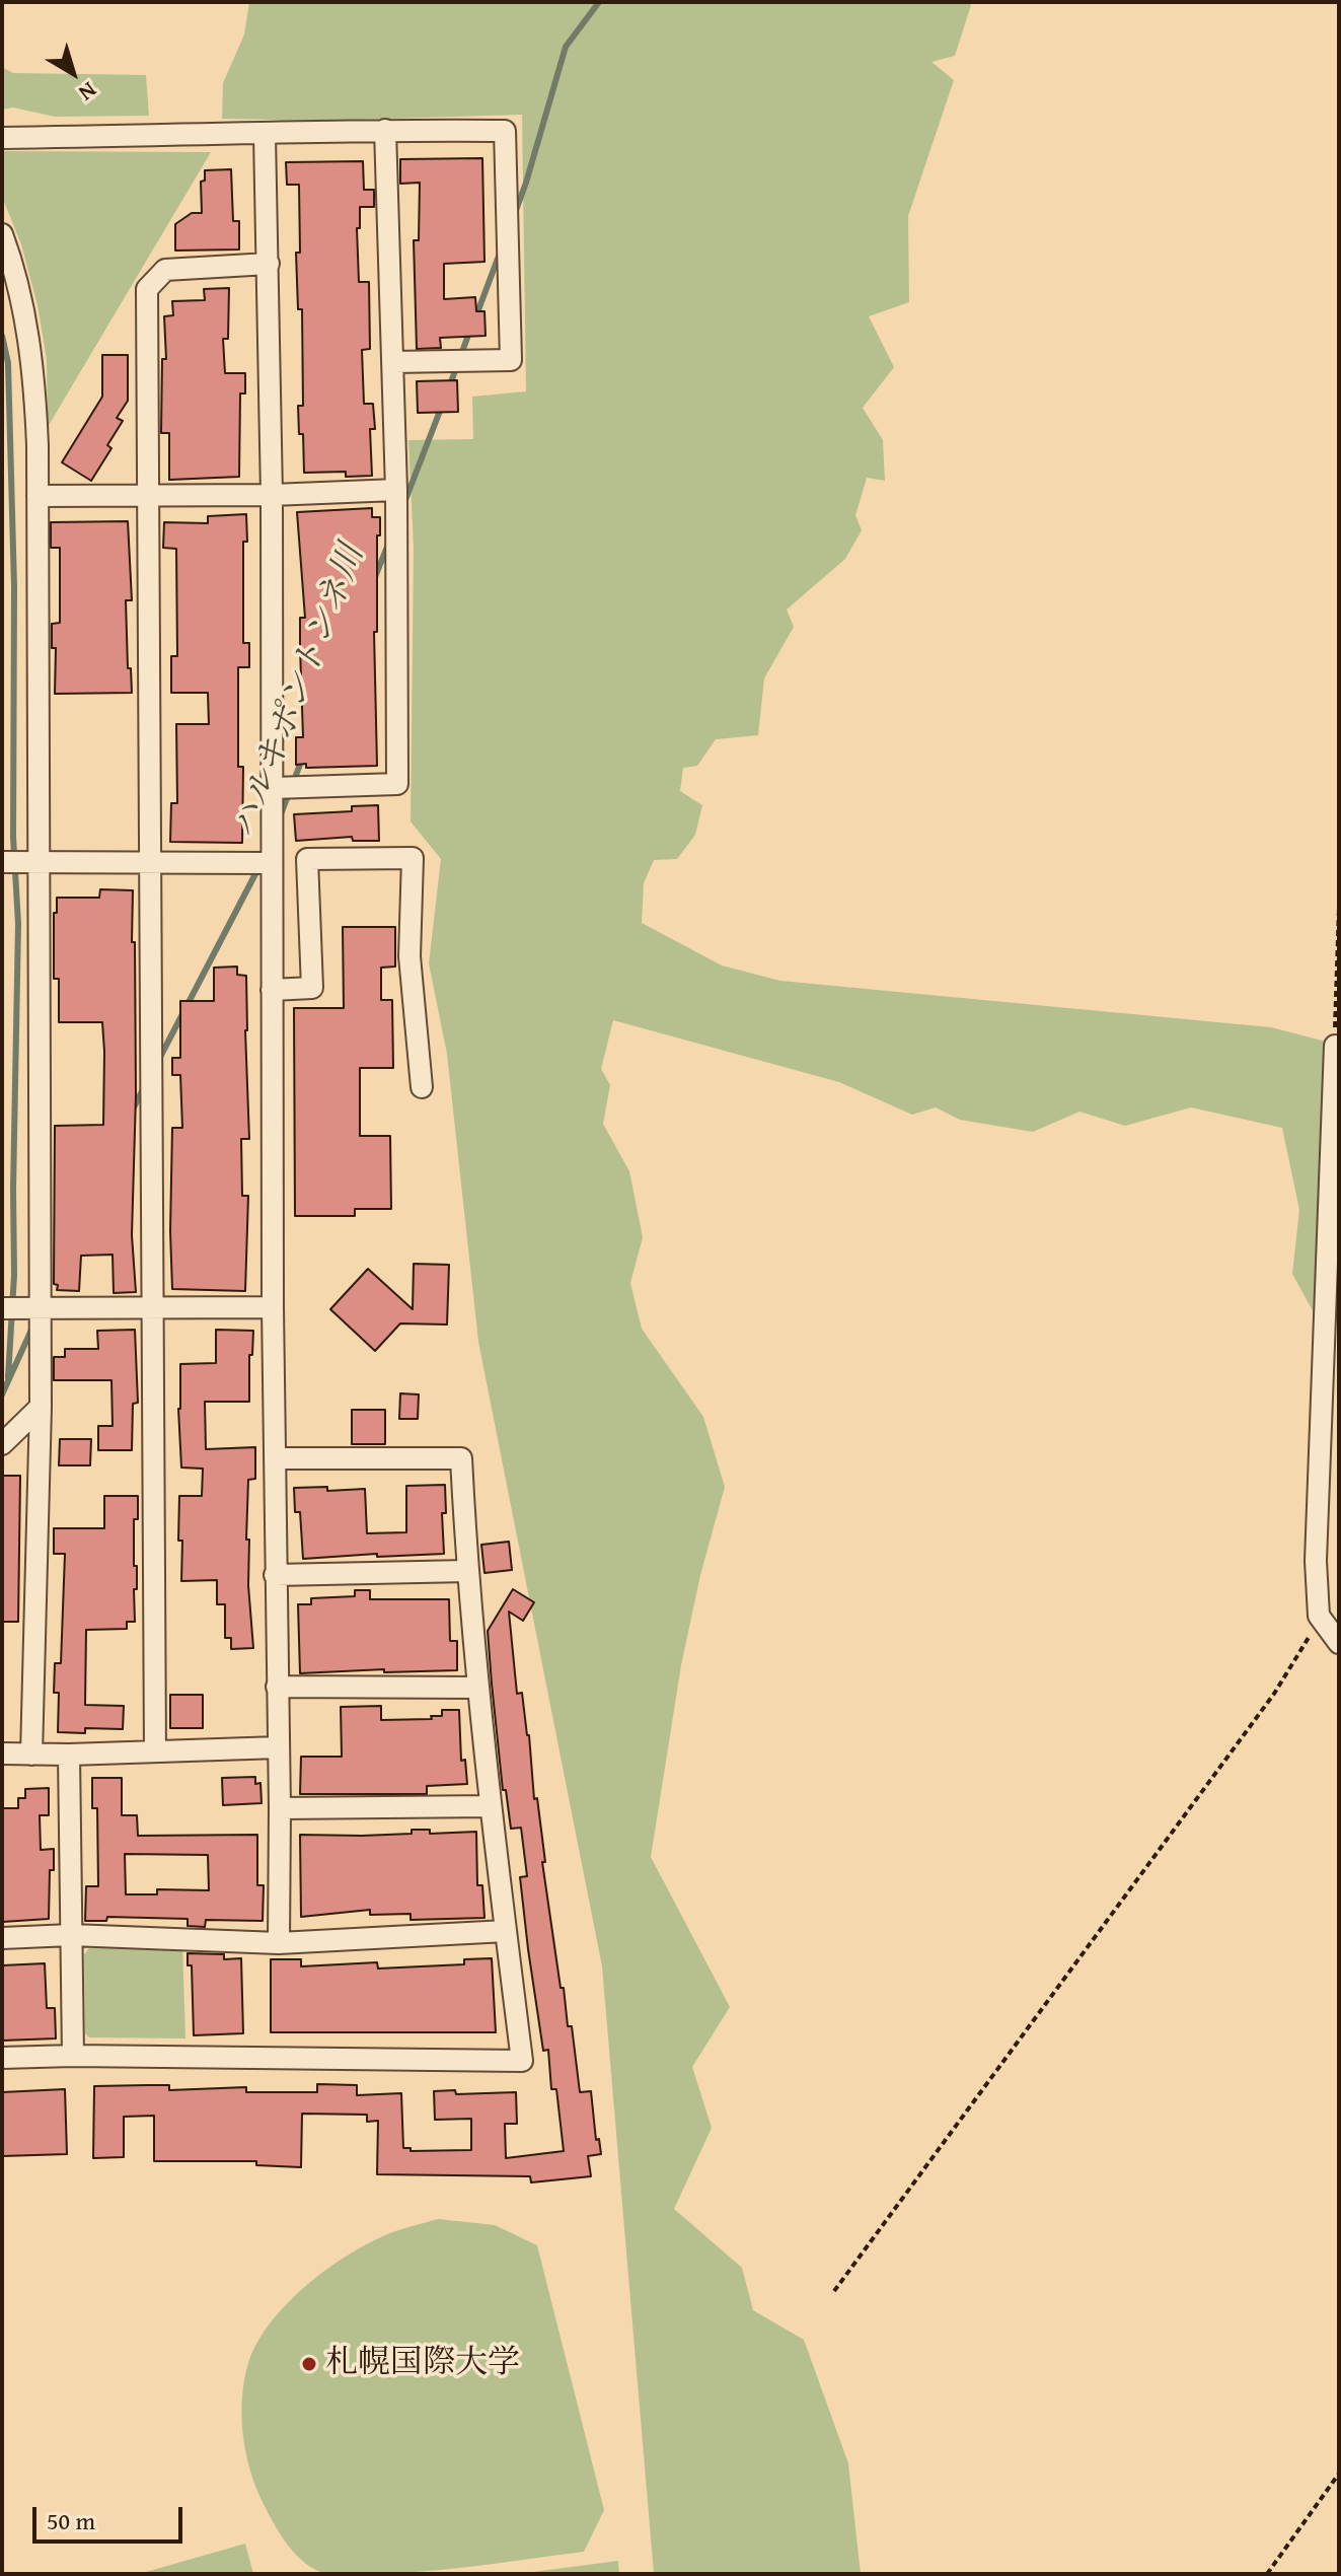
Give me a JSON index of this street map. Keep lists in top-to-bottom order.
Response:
{
  "water": ["ハルキポントンネ川"],
  "places": ["札幌国際大学"],
  "scale_bar": "50 m",
  "north": "bottom right"
}
